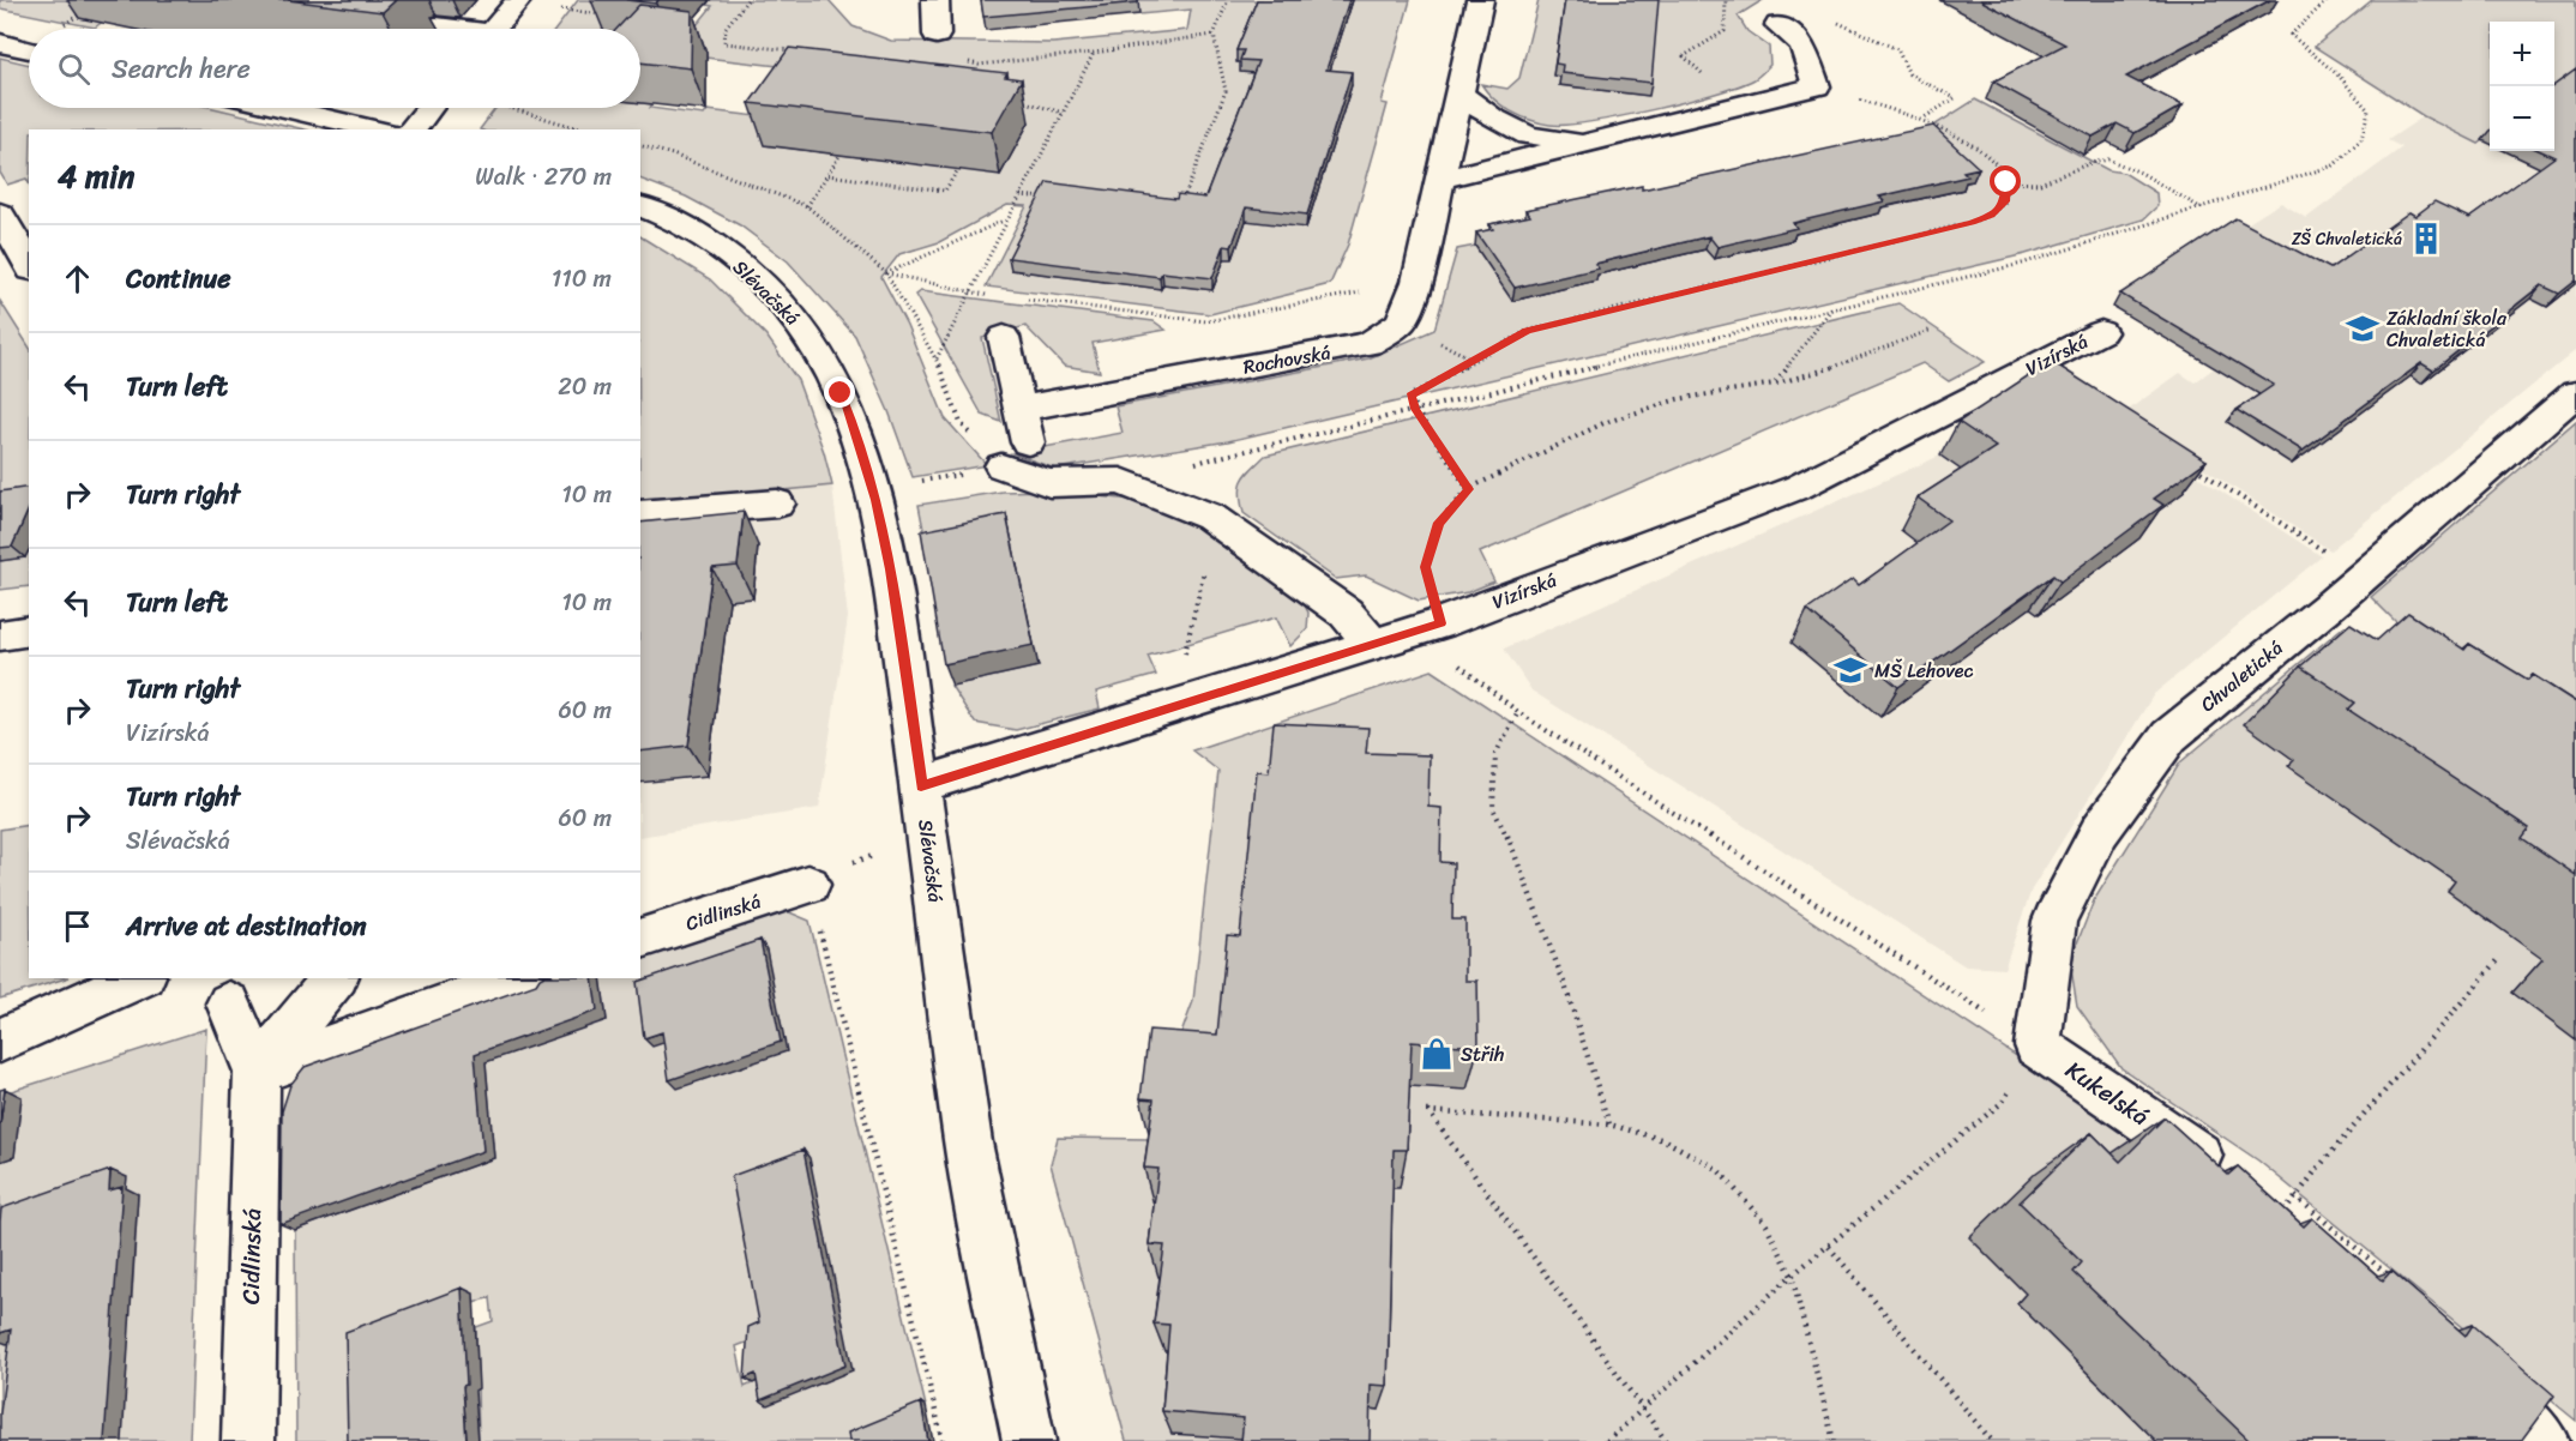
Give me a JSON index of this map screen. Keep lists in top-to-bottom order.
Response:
{
  "streets": {
    "street": [
      "Slévačská",
      "Vizírská",
      "Rochovská",
      "Chvaletická",
      "Cidlinská",
      "Kukelská"
    ]
  },
  "crossings": [
    ["Slévačská", "Vizírská"],
    ["Chvaletická", "Kukelská"]
  ],
  "places": {
    "building": ["ZŠ Chvaletická"],
    "school or university": ["Základní škola Chvaletická", "MŠ Lehovec"],
    "shop": ["Střih"]
  },
  "page": {
    "map_buttons": ["+", "−"],
    "search": "Search here",
    "heading": ["4 min", "Walk · 270 m"],
    "list": [
      ["Continue", "110 m"],
      ["Turn left", "20 m"],
      ["Turn right", "10 m"],
      ["Turn left", "10 m"],
      ["Turn right", "Vizírská", "60 m"],
      ["Turn right", "Slévačská", "60 m"],
      "Arrive at destination"
    ]
  }
}
